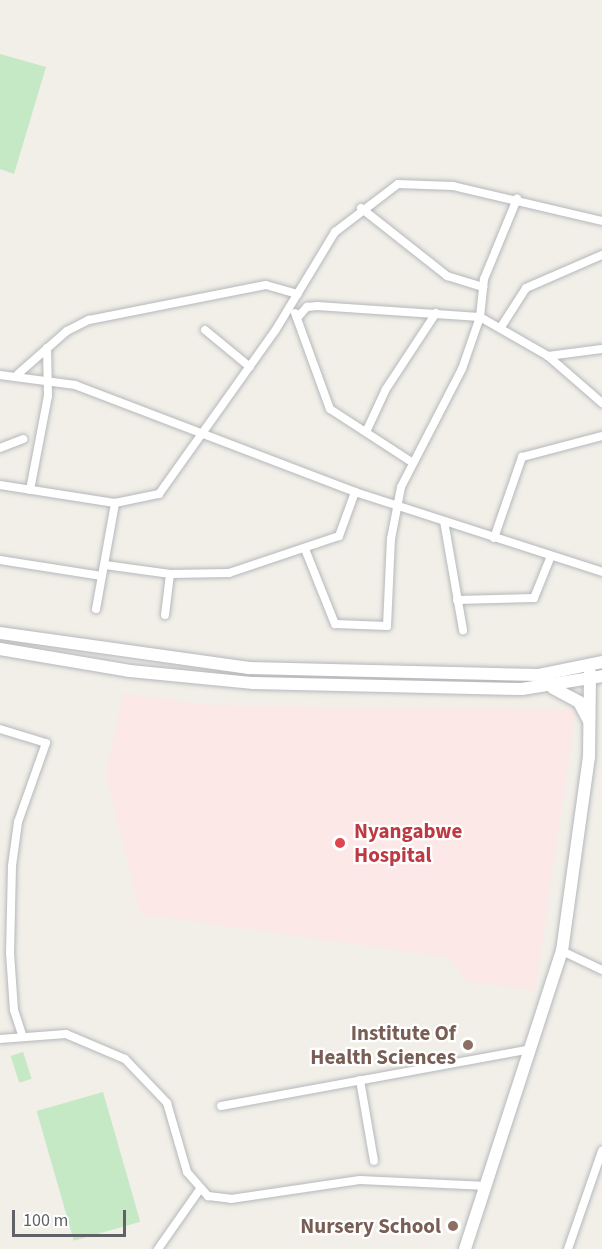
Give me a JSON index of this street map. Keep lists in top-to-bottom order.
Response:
{
  "places": ["Nyangabwe Hospital", "Institute Of Health Sciences", "Nursery School"],
  "scale_bar": "100 m"
}
